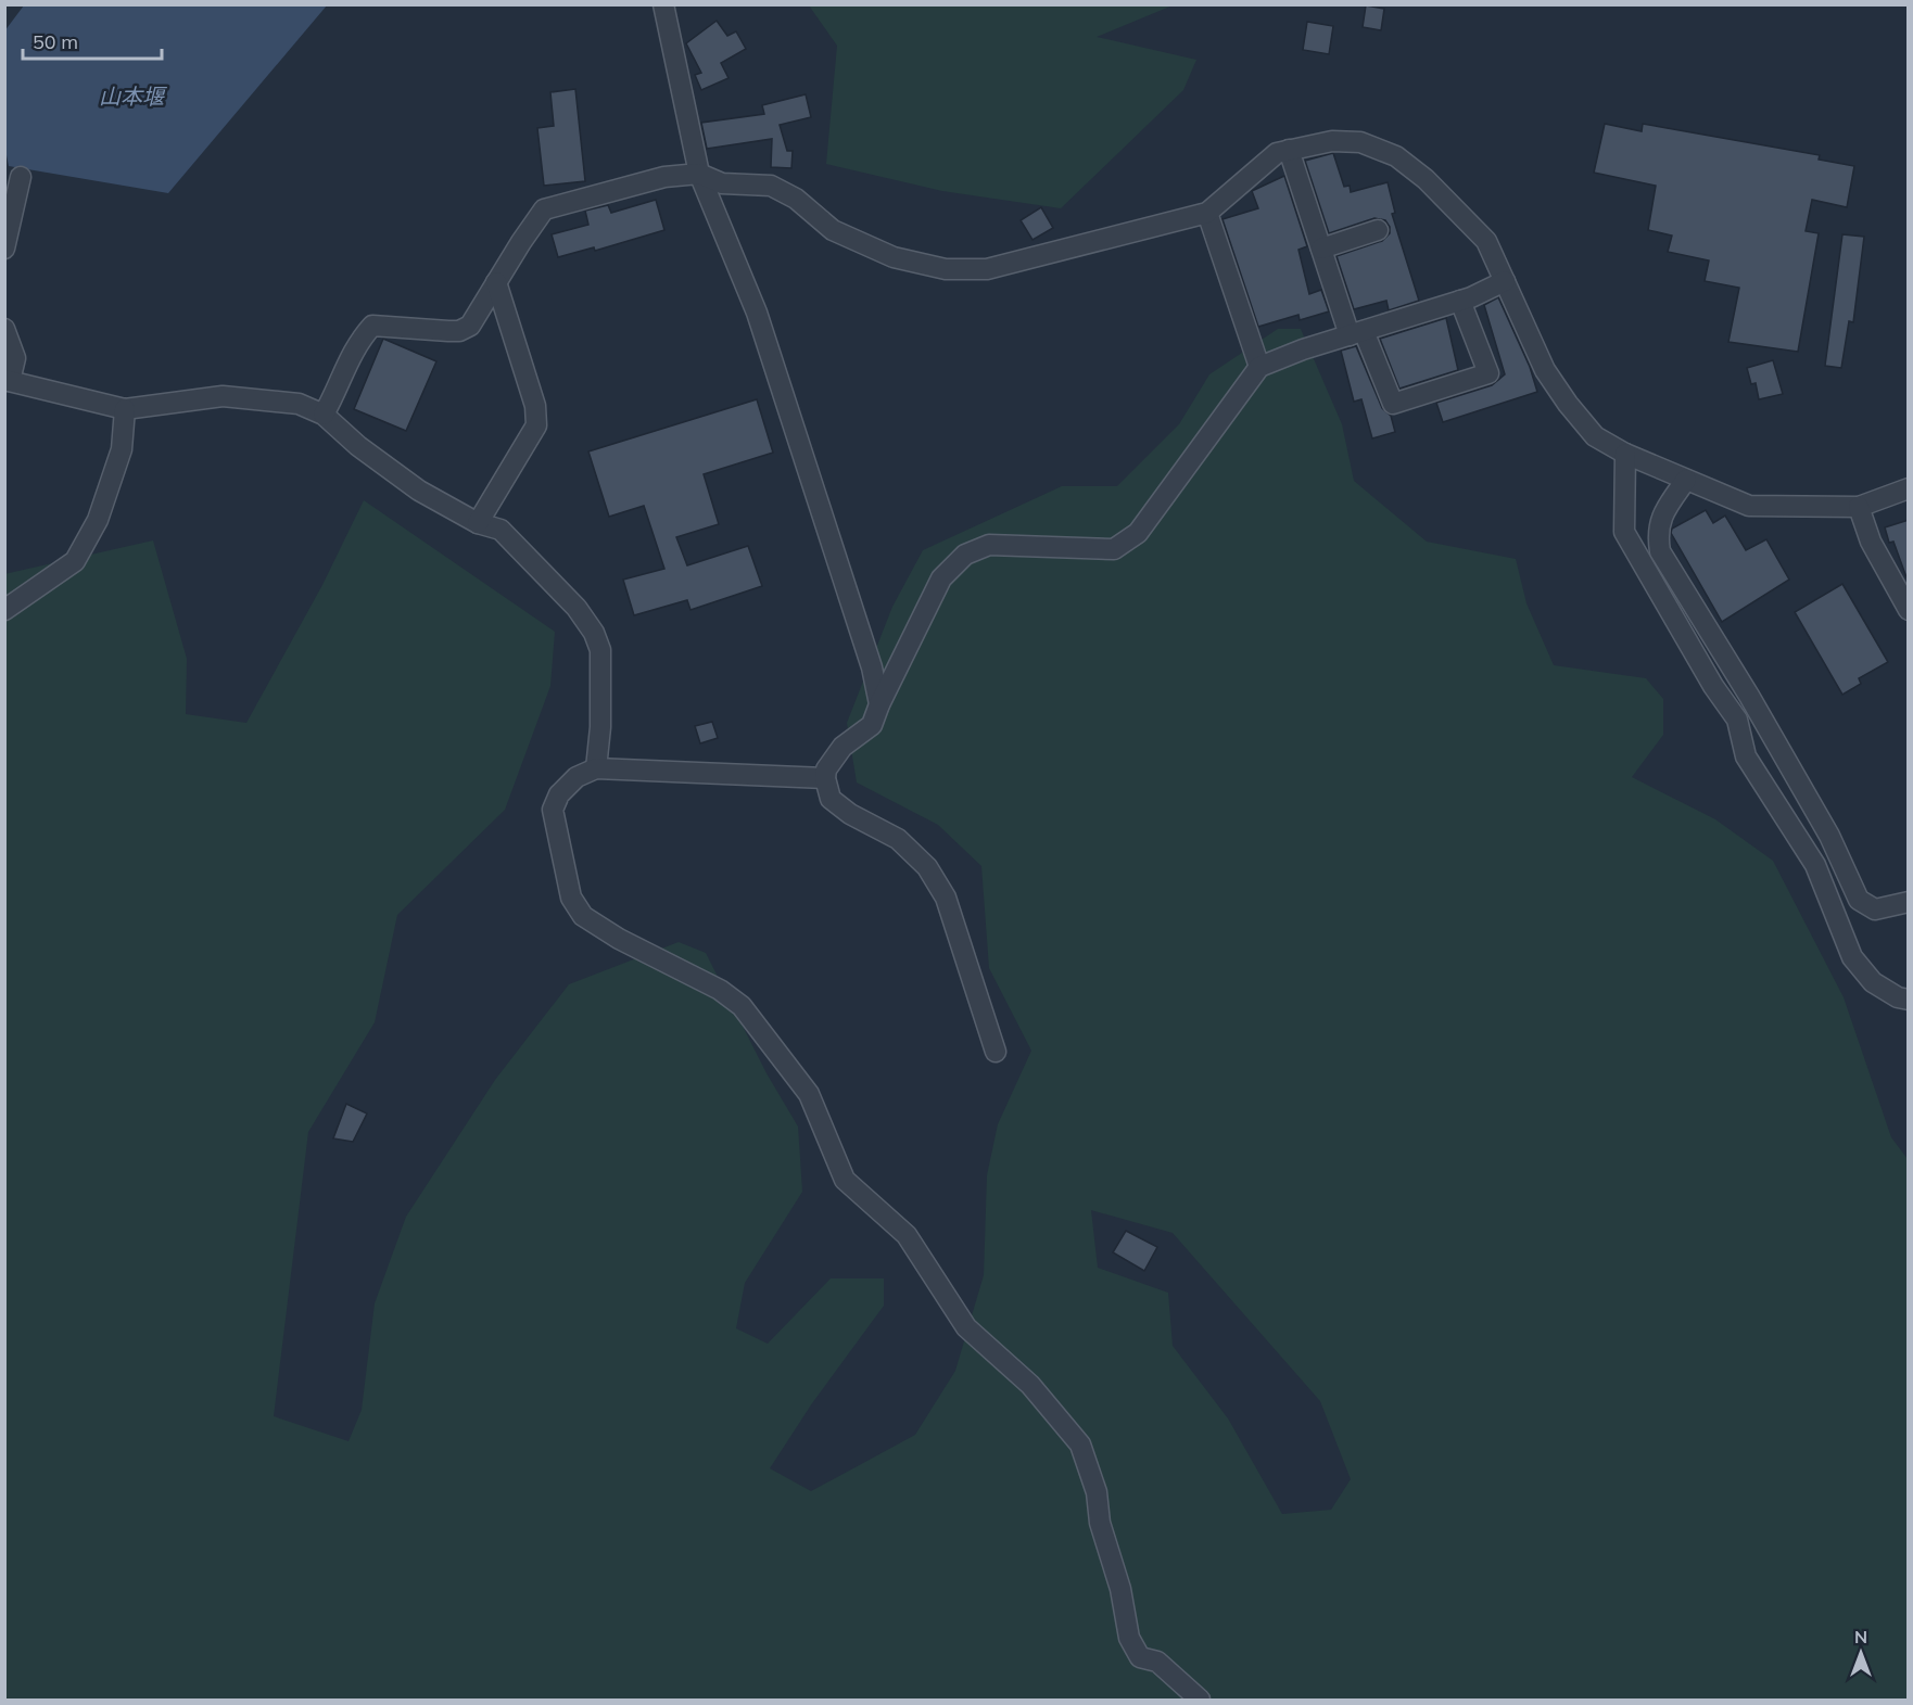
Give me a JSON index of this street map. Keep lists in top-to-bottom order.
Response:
{
  "water": ["山本堰"],
  "scale_bar": "50 m",
  "north": "top"
}
